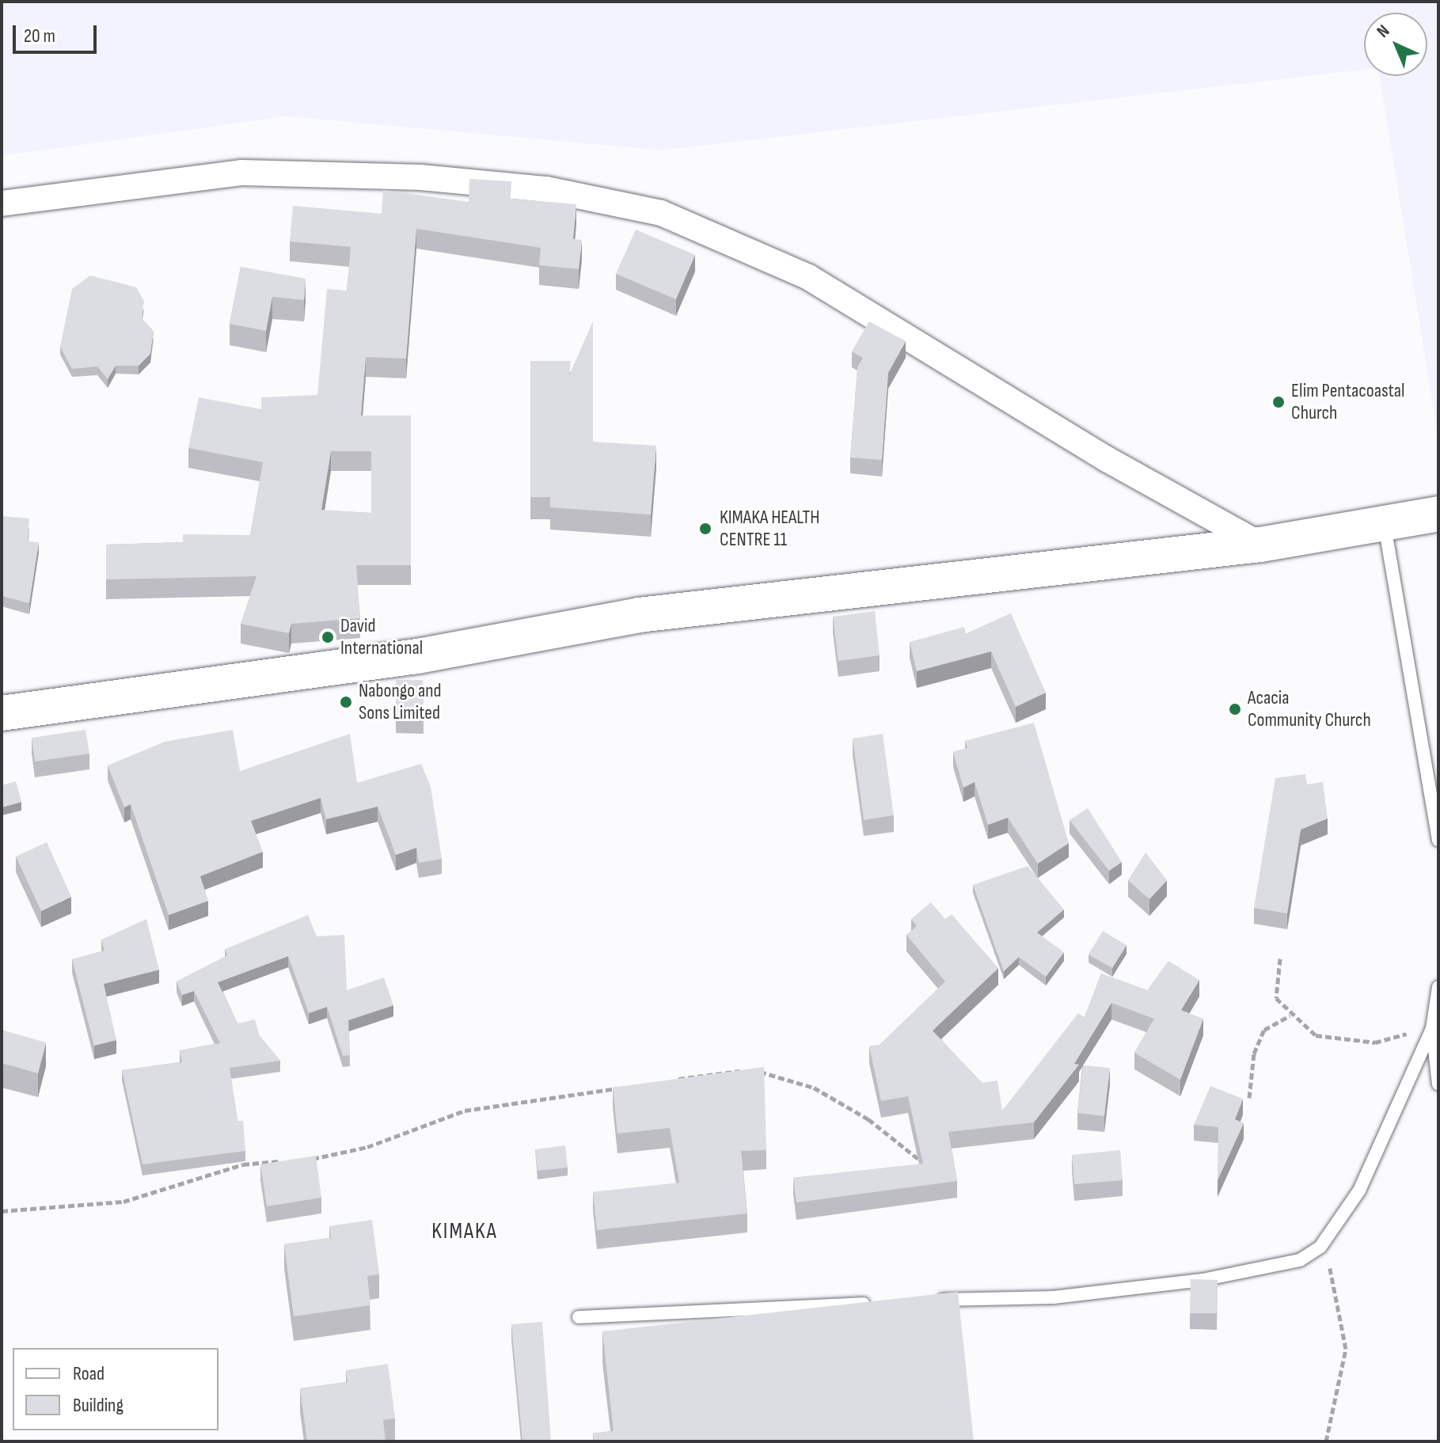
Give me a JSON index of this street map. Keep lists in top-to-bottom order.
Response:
{
  "districts": ["KIMAKA"],
  "places": [
    "Elim Pentacoastal Church",
    "KIMAKA HEALTH CENTRE 11",
    "David International",
    "Nabongo and Sons Limited",
    "Acacia Community Church"
  ],
  "legend": ["Road", "Building"],
  "scale_bar": "20 m",
  "north": "top left"
}
